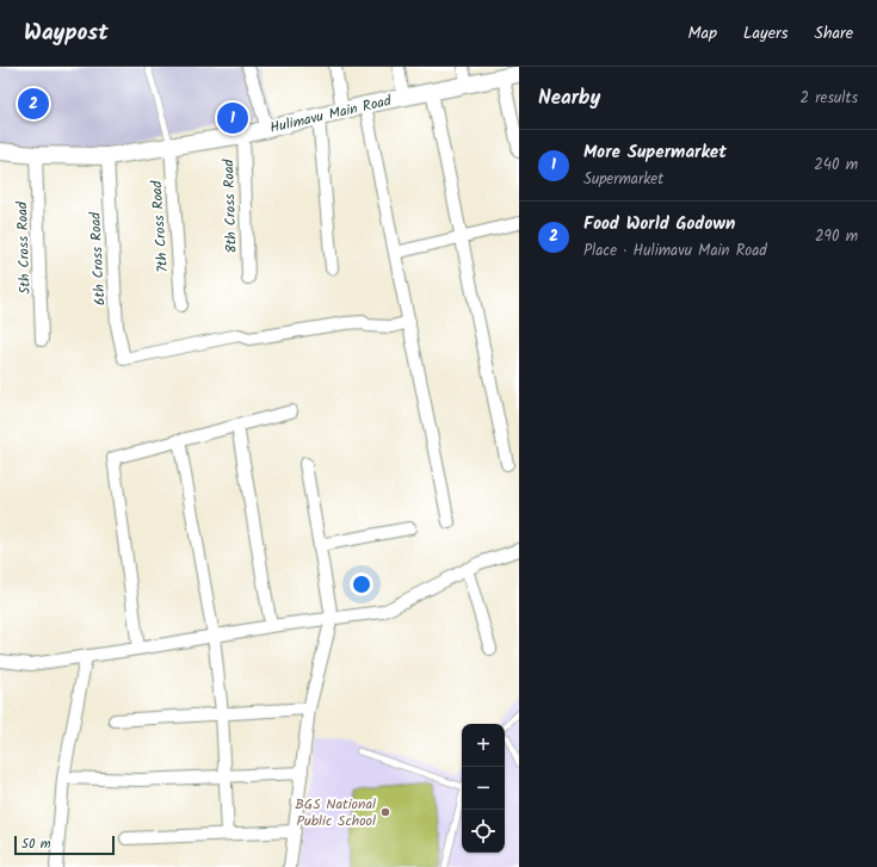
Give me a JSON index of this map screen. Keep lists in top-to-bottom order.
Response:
{
  "streets": {
    "street": [
      "Hulimavu Main Road",
      "8th Cross Road",
      "7th Cross Road",
      "5th Cross Road",
      "6th Cross Road"
    ]
  },
  "crossings": [
    ["Hulimavu Main Road", "8th Cross Road"],
    ["Hulimavu Main Road", "7th Cross Road"],
    ["Hulimavu Main Road", "5th Cross Road"],
    ["Hulimavu Main Road", "6th Cross Road"]
  ],
  "places": ["BGS National Public School"],
  "scale_bar": "50 m",
  "page": {
    "header": "Waypost",
    "nav": ["Map", "Layers", "Share"],
    "heading": ["Nearby", "2 results"],
    "pins": ["2", "1"],
    "list": [
      {
        "mark": "1",
        "name": "More Supermarket",
        "note": "Supermarket",
        "value": "240 m"
      },
      {
        "mark": "2",
        "name": "Food World Godown",
        "note": "Place · Hulimavu Main Road",
        "value": "290 m"
      }
    ],
    "map_buttons": ["+", "−"],
    "scale": "50 m"
  }
}
